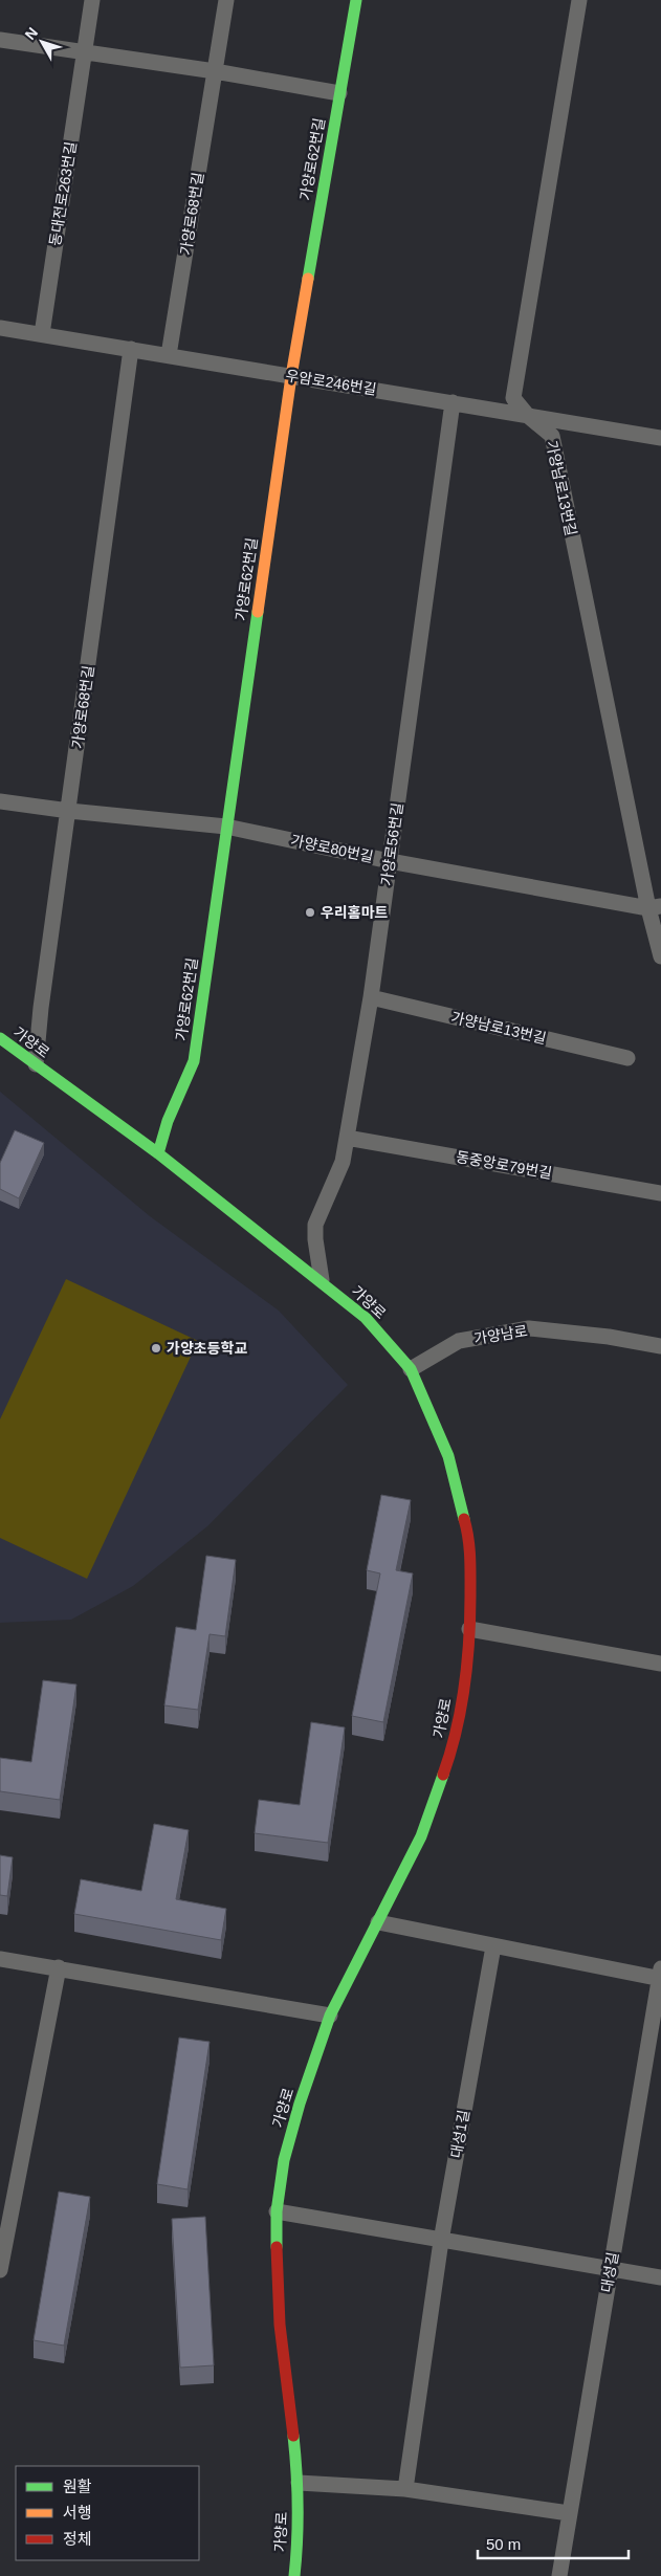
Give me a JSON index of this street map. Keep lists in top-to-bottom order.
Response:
{
  "streets": {
    "street": [
      "가양로62번길",
      "동대전로263번길",
      "가양로68번길",
      "우암로246번길",
      "가양남로13번길",
      "가양로56번길",
      "가양로80번길",
      "가양로",
      "동중앙로79번길",
      "가양남로",
      "대성1길",
      "대성길"
    ]
  },
  "crossings": [
    ["가양로62번길", "우암로246번길"],
    ["가양로62번길", "가양로80번길"],
    ["가양로62번길", "가양로"],
    ["동대전로263번길", "우암로246번길"],
    ["가양로68번길", "우암로246번길"],
    ["가양로68번길", "가양로80번길"],
    ["가양로68번길", "가양로"],
    ["우암로246번길", "가양남로13번길"],
    ["우암로246번길", "가양로56번길"],
    ["가양남로13번길", "가양로56번길"],
    ["가양남로13번길", "가양로80번길"],
    ["가양로56번길", "가양로80번길"],
    ["가양로56번길", "가양로"],
    ["가양로56번길", "동중앙로79번길"],
    ["가양로", "가양남로"]
  ],
  "places": ["우리홈마트", "가양초등학교"],
  "legend": ["원활", "서행", "정체"],
  "scale_bar": "50 m",
  "north": "top left"
}
